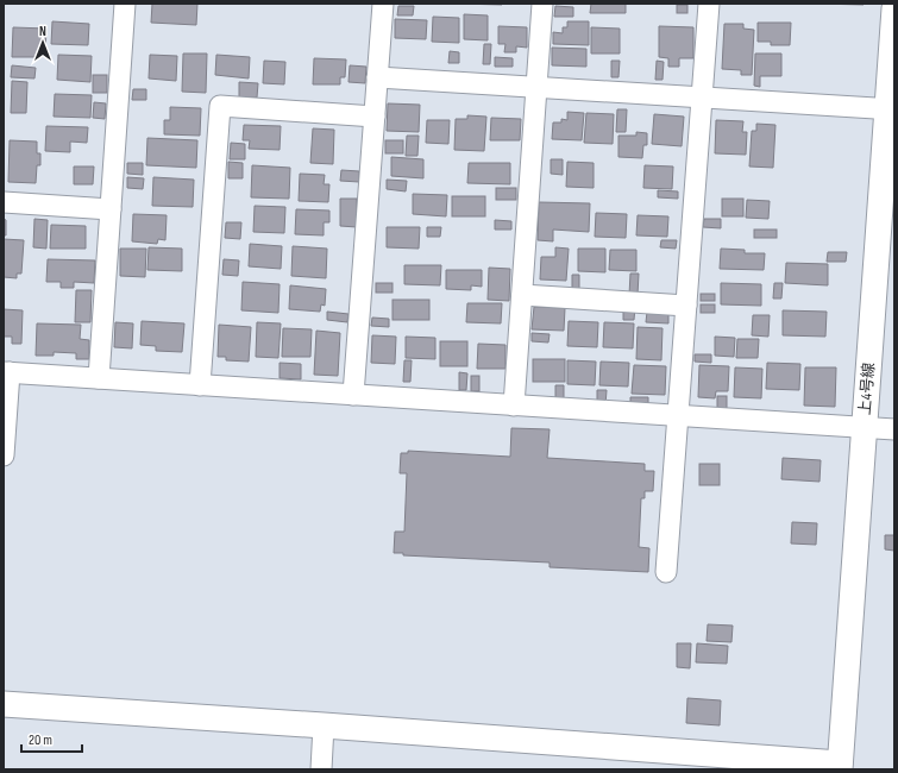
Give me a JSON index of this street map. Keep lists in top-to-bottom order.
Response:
{
  "streets": {
    "street": ["上4号線"]
  },
  "scale_bar": "20 m",
  "north": "top"
}
